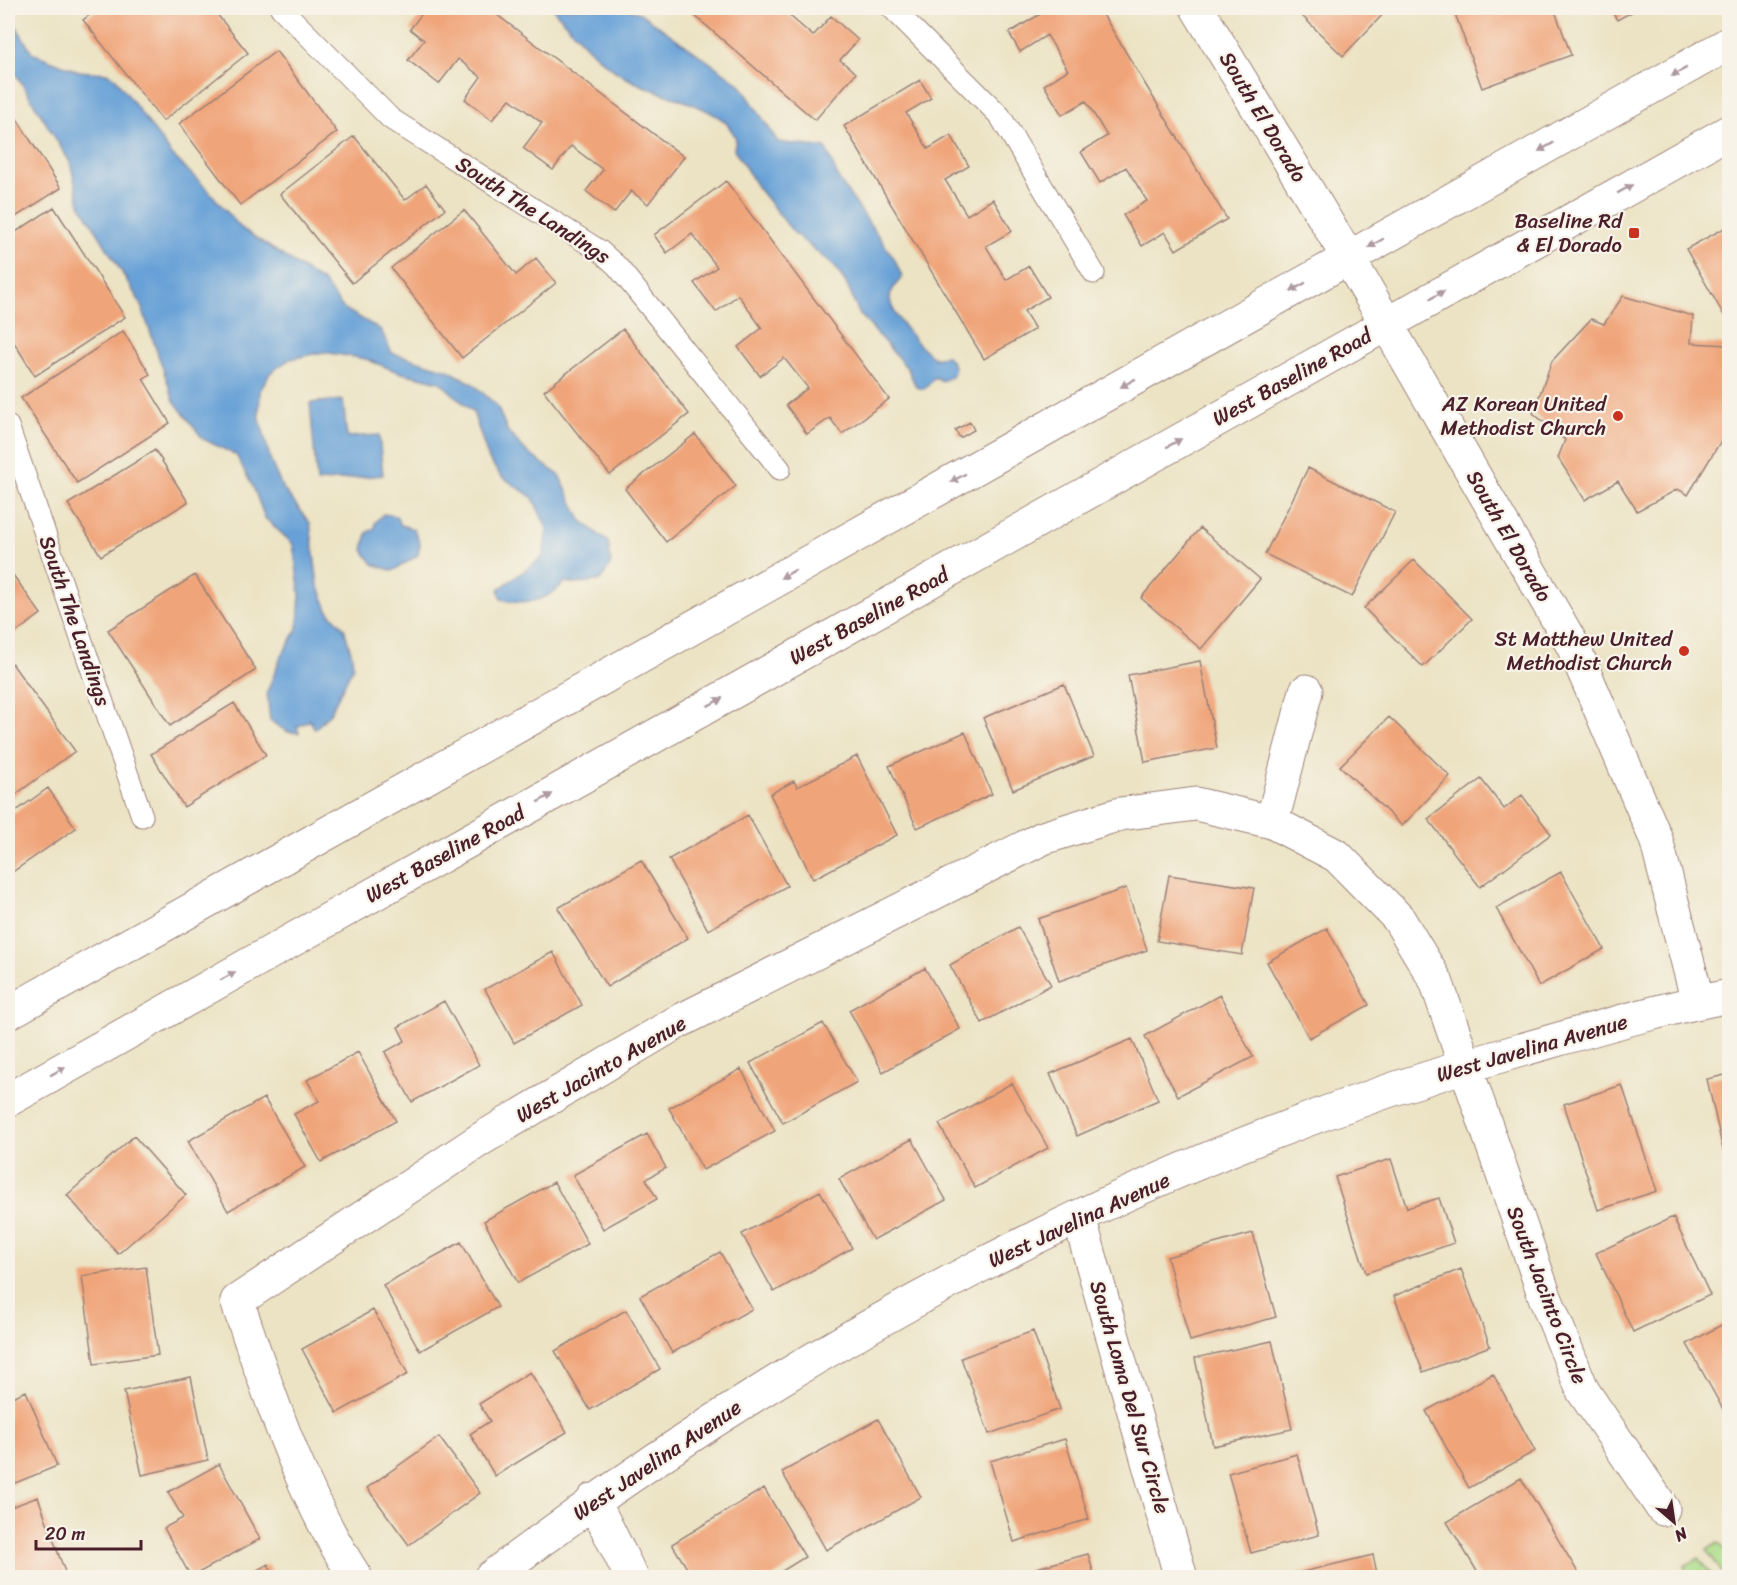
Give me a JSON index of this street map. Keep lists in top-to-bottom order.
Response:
{
  "streets": {
    "street": [
      "South El Dorado",
      "West Baseline Road",
      "West Javelina Avenue",
      "West Jacinto Avenue",
      "South Jacinto Circle",
      "South Loma Del Sur Circle"
    ],
    "lane": ["South The Landings"]
  },
  "crossings": [
    ["South El Dorado", "West Baseline Road"],
    ["South El Dorado", "West Javelina Avenue"],
    ["West Javelina Avenue", "West Jacinto Avenue"],
    ["West Javelina Avenue", "South Jacinto Circle"],
    ["West Javelina Avenue", "South Loma Del Sur Circle"],
    ["West Jacinto Avenue", "South Jacinto Circle"]
  ],
  "places": {
    "transit": ["Baseline Rd & El Dorado"],
    "other": ["AZ Korean United Methodist Church", "St Matthew United Methodist Church"]
  },
  "scale_bar": "20 m",
  "north": "bottom right"
}
